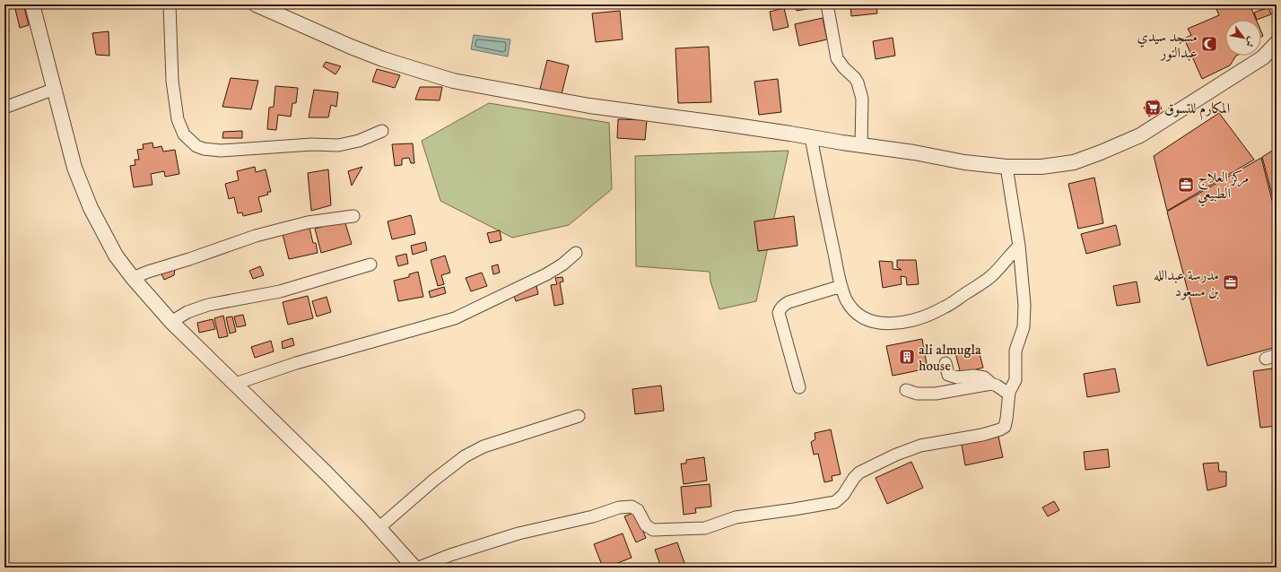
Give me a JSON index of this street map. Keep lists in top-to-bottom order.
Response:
{
  "places": {
    "mosque": ["مسجد سيدي عبدالنور"],
    "supermarket": ["المكارم للتسوق"],
    "office": ["مركز العلاج الطبيعي", "مدرسة عبدالله بن مسعود"],
    "building": ["ali almugla house"]
  },
  "north": "bottom right"
}
